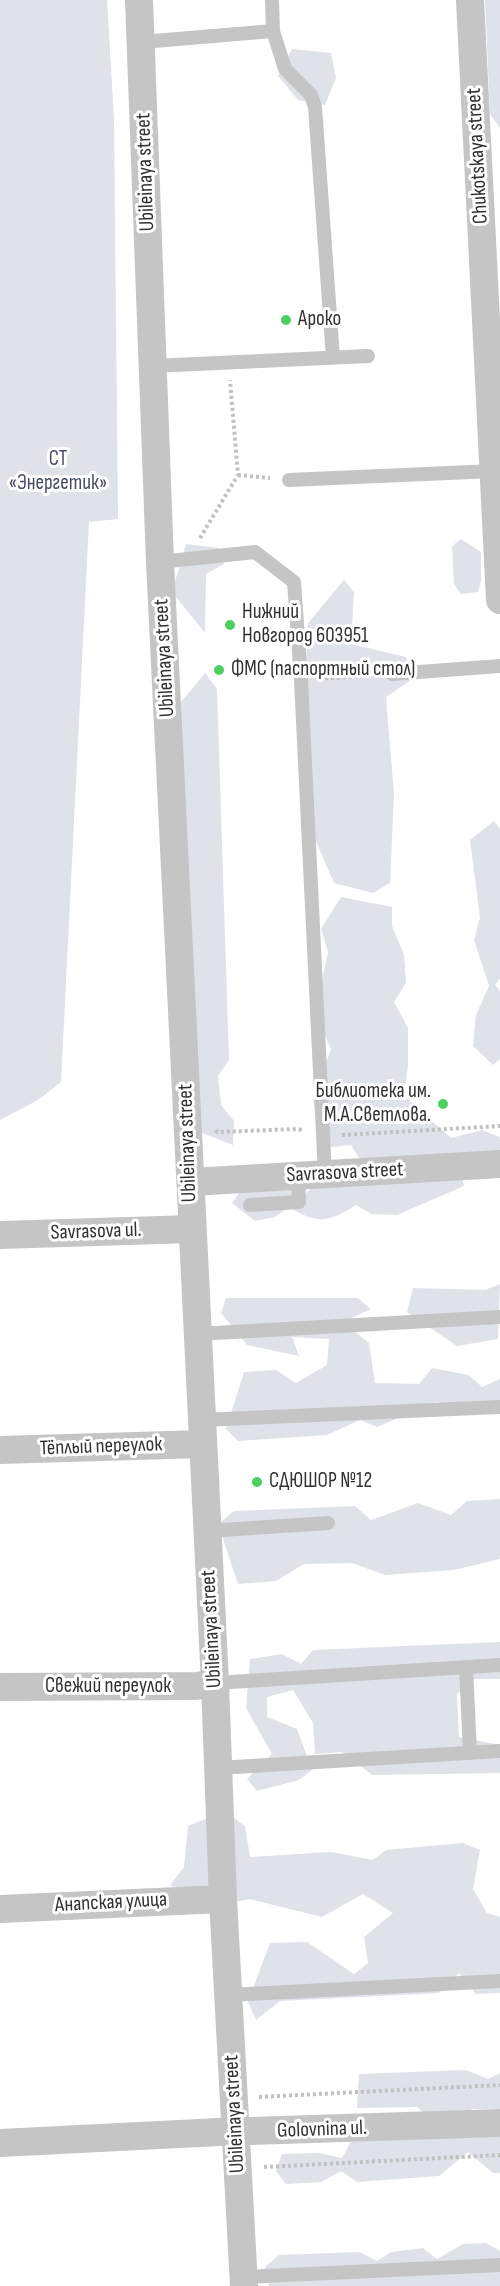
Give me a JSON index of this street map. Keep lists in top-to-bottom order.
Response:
{
  "streets": {
    "street": [
      "Chukotskaya street",
      "Ubileinaya street",
      "Savrasova street",
      "Savrasova ul.",
      "Тёплый переулок",
      "Свежий переулок",
      "Анапская улица",
      "Golovnina ul."
    ]
  },
  "crossings": [
    ["Ubileinaya street", "Savrasova street"],
    ["Ubileinaya street", "Savrasova ul."],
    ["Ubileinaya street", "Тёплый переулок"],
    ["Ubileinaya street", "Свежий переулок"],
    ["Ubileinaya street", "Анапская улица"],
    ["Ubileinaya street", "Golovnina ul."]
  ],
  "parks": ["СТ «Энергетик»"],
  "places": [
    "Ароко",
    "Нижний Новгород 603951",
    "ФМС (паспортный стол)",
    "Библиотека им. М.А.Светлова.",
    "СДЮШОР №12"
  ]
}
